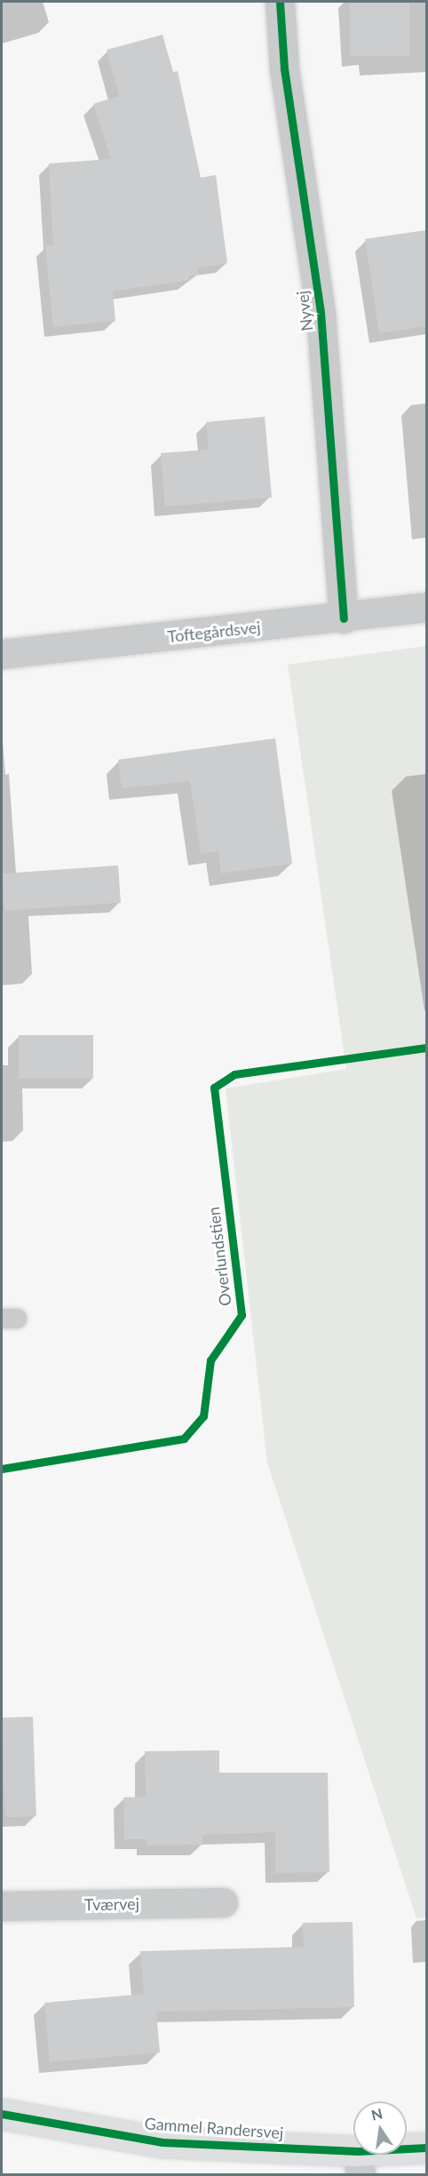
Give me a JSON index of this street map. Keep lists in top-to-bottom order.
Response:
{
  "streets": {
    "street": [
      "Nyvej",
      "Toftegårdsvej",
      "Tværvej",
      "Gammel Randersvej"
    ],
    "cycle path": ["Overlundstien"]
  },
  "crossings": [
    ["Nyvej", "Toftegårdsvej"]
  ],
  "north": "top"
}
